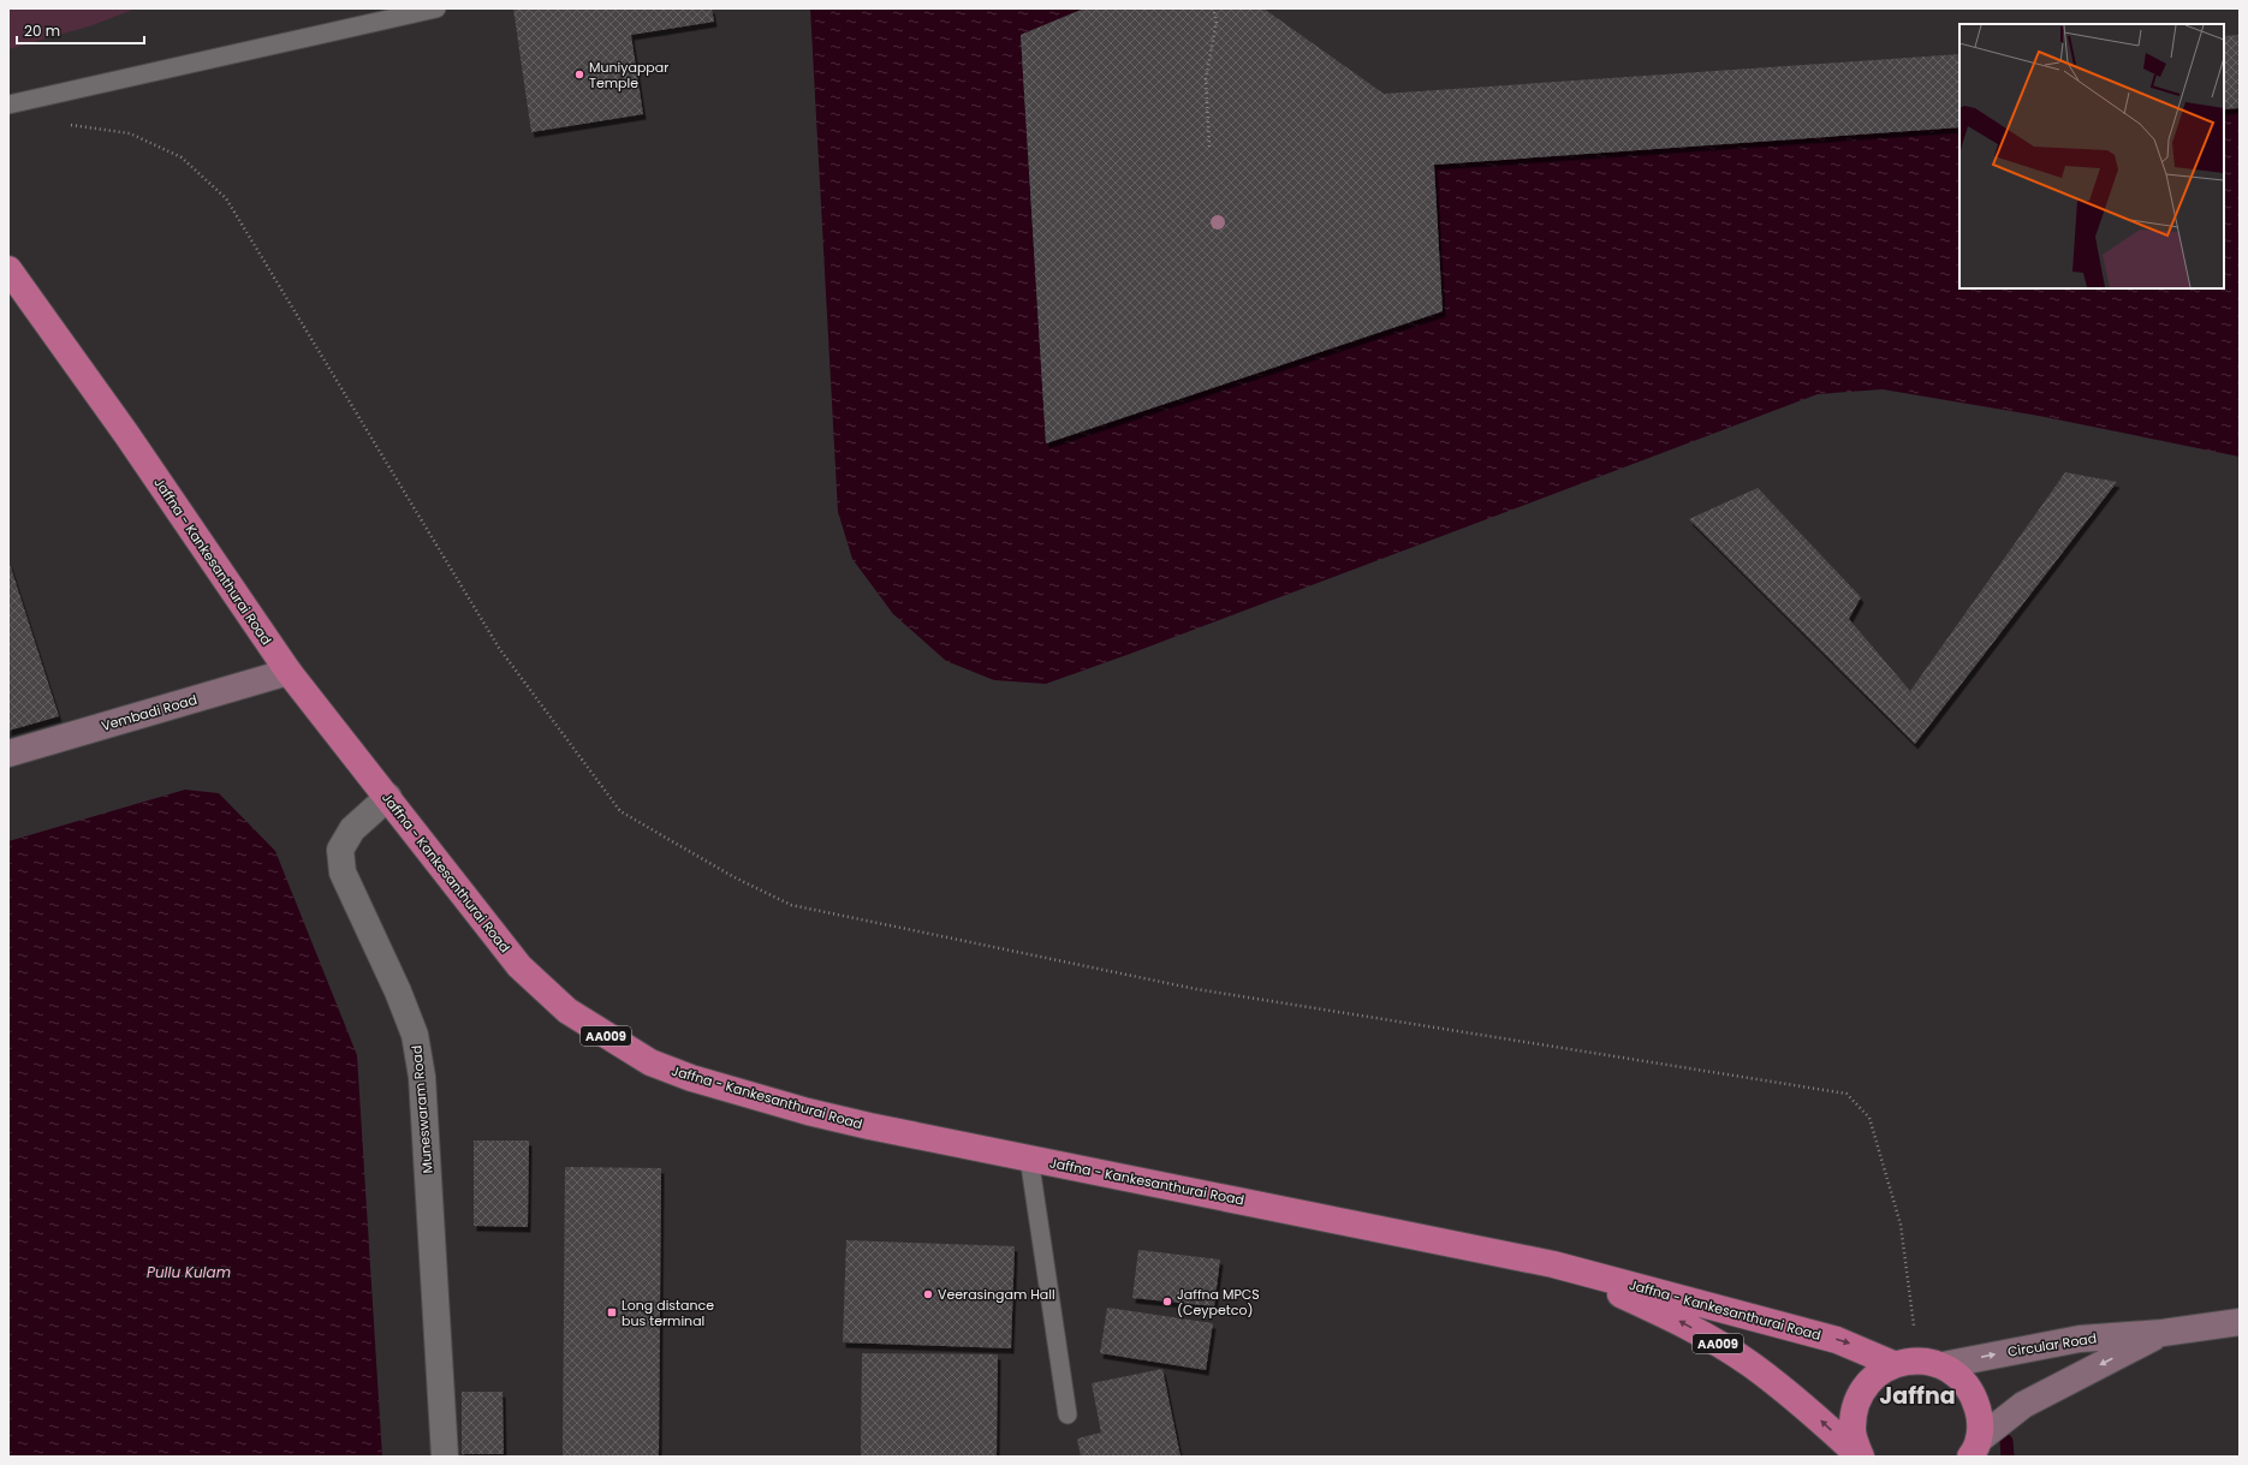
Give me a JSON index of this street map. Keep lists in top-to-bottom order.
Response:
{
  "streets": {
    "highway": ["Jaffna - Kankesanthurai Road", "AA009"],
    "main road": ["Vembadi Road", "Circular Road"],
    "street": ["Muneswaram Road"]
  },
  "crossings": [
    ["Jaffna - Kankesanthurai Road", "Vembadi Road"],
    ["Jaffna - Kankesanthurai Road", "Muneswaram Road"],
    ["Jaffna - Kankesanthurai Road", "Circular Road"]
  ],
  "districts": ["Jaffna"],
  "water": ["Pullu Kulam"],
  "places": {
    "other": ["Muniyappar Temple", "Veerasingam Hall", "Jaffna MPCS (Ceypetco)"],
    "transit": ["Long distance bus terminal"]
  },
  "scale_bar": "20 m"
}
